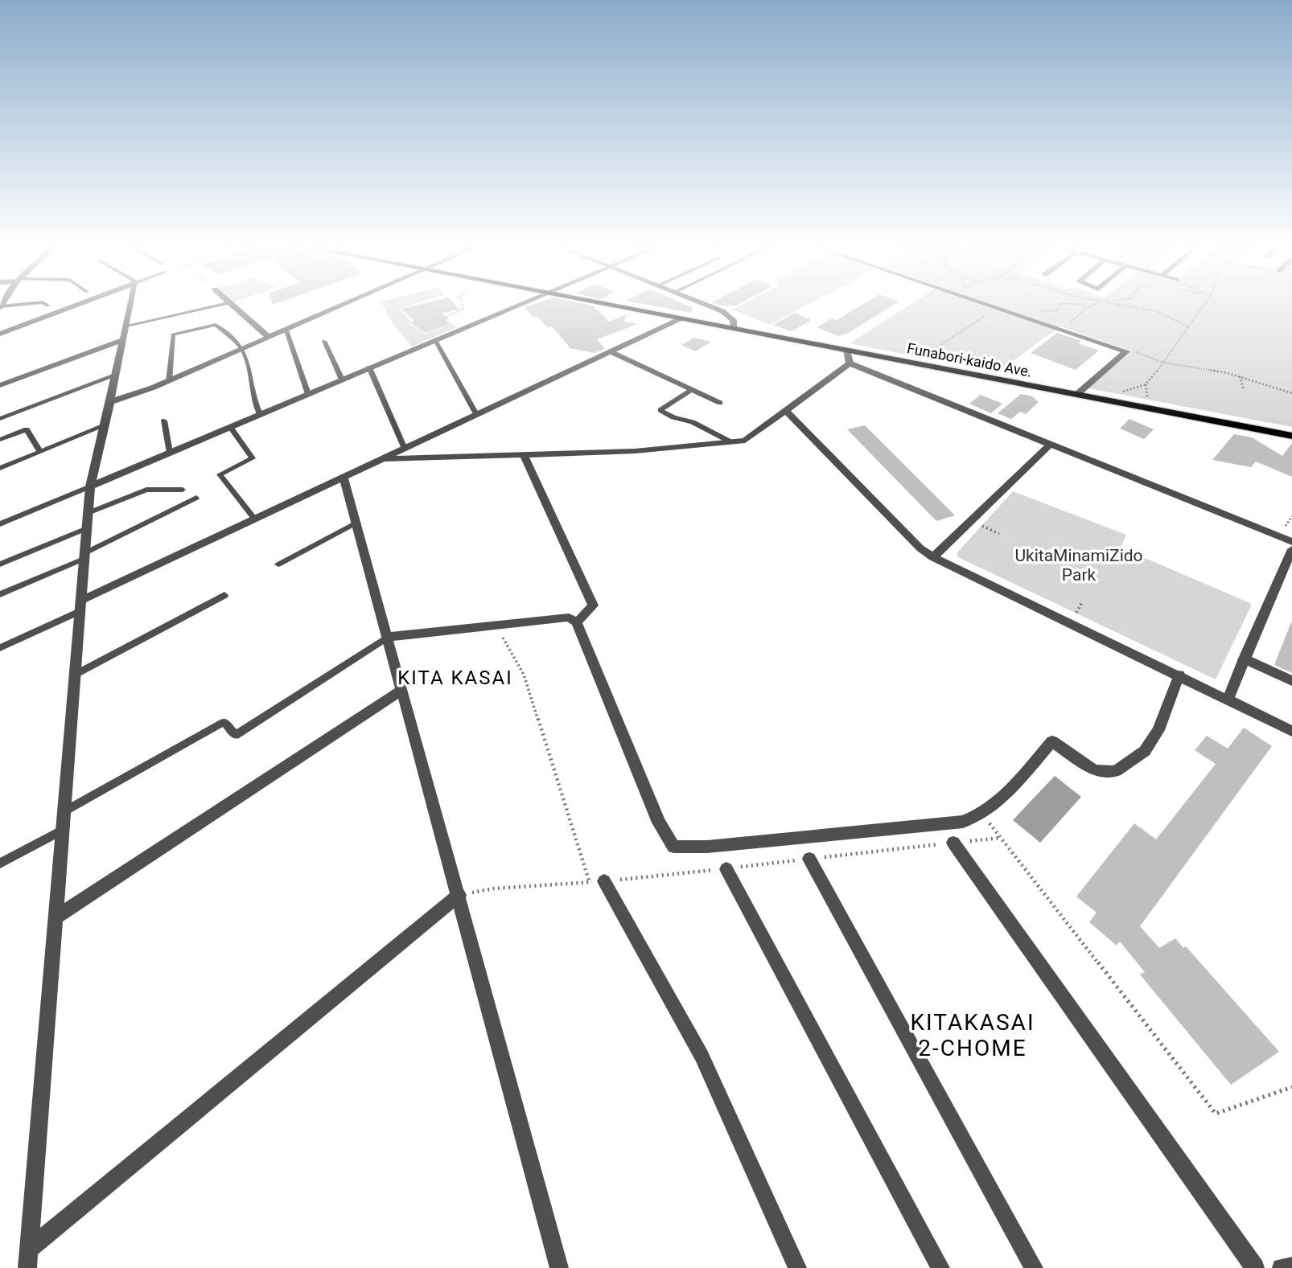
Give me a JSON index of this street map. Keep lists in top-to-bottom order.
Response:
{
  "streets": {
    "main road": ["Funabori-kaido Ave."]
  },
  "districts": ["KITA KASAI", "KITAKASAI 2-CHOME"],
  "parks": ["UkitaMinamiZido Park"]
}
